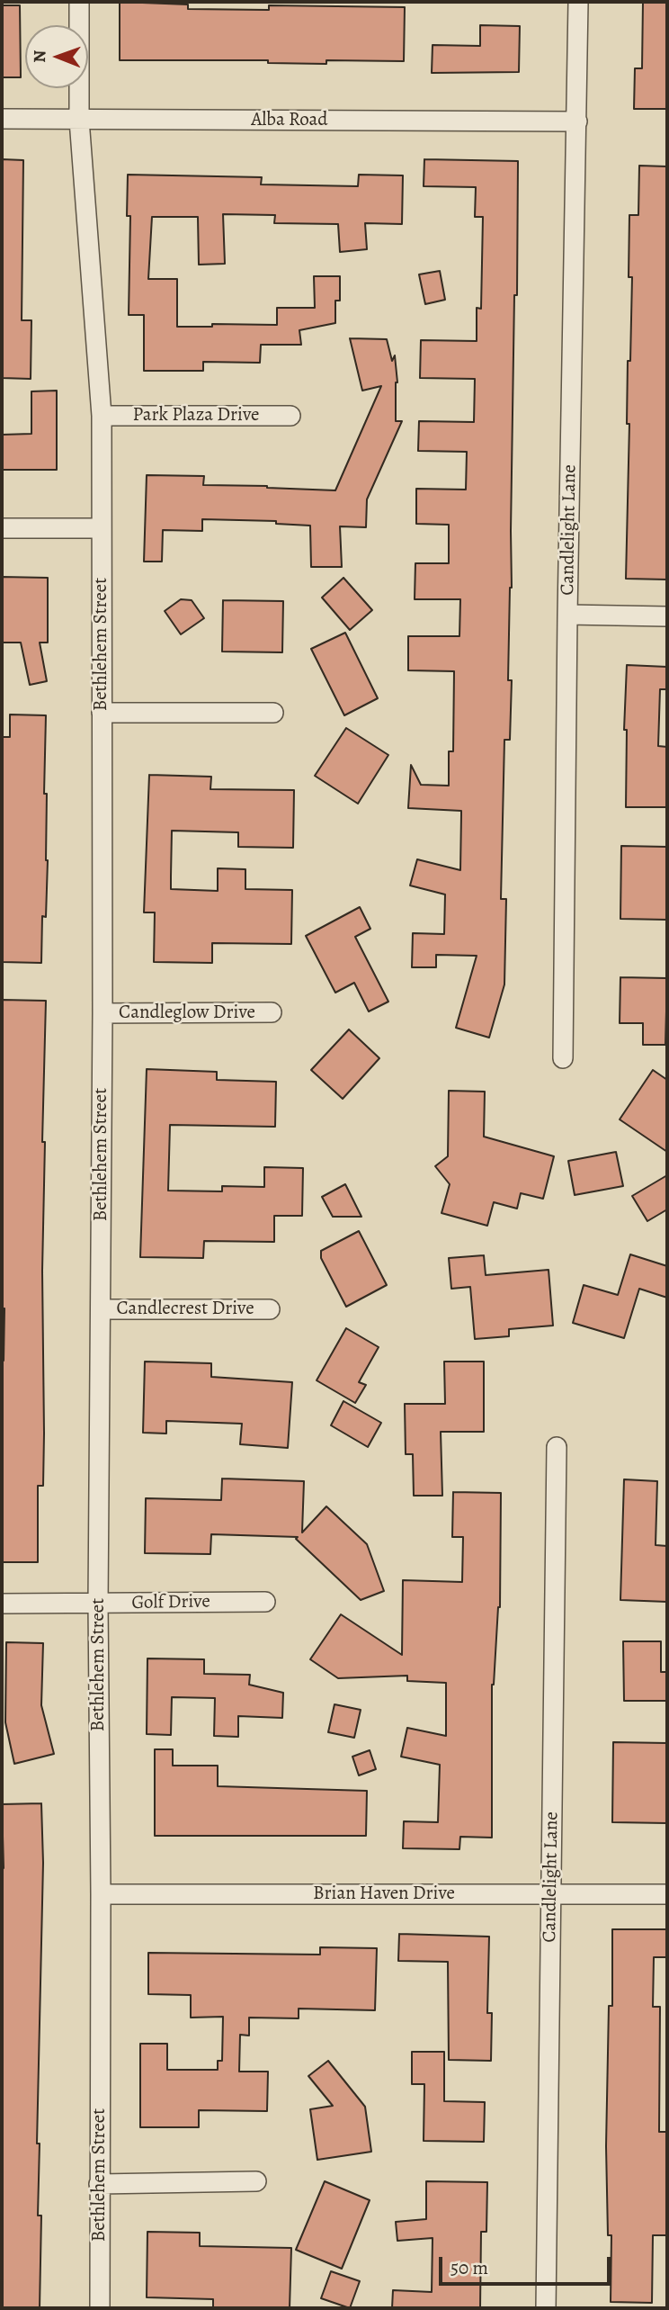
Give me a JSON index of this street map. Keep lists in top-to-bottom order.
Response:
{
  "streets": {
    "street": [
      "Alba Road",
      "Park Plaza Drive",
      "Candlelight Lane",
      "Bethlehem Street",
      "Candleglow Drive",
      "Candlecrest Drive",
      "Golf Drive",
      "Brian Haven Drive"
    ]
  },
  "crossings": [
    ["Alba Road", "Candlelight Lane"],
    ["Alba Road", "Bethlehem Street"],
    ["Park Plaza Drive", "Bethlehem Street"],
    ["Candlelight Lane", "Brian Haven Drive"],
    ["Bethlehem Street", "Candleglow Drive"],
    ["Bethlehem Street", "Candlecrest Drive"],
    ["Bethlehem Street", "Golf Drive"],
    ["Bethlehem Street", "Brian Haven Drive"]
  ],
  "scale_bar": "50 m",
  "north": "left"
}
